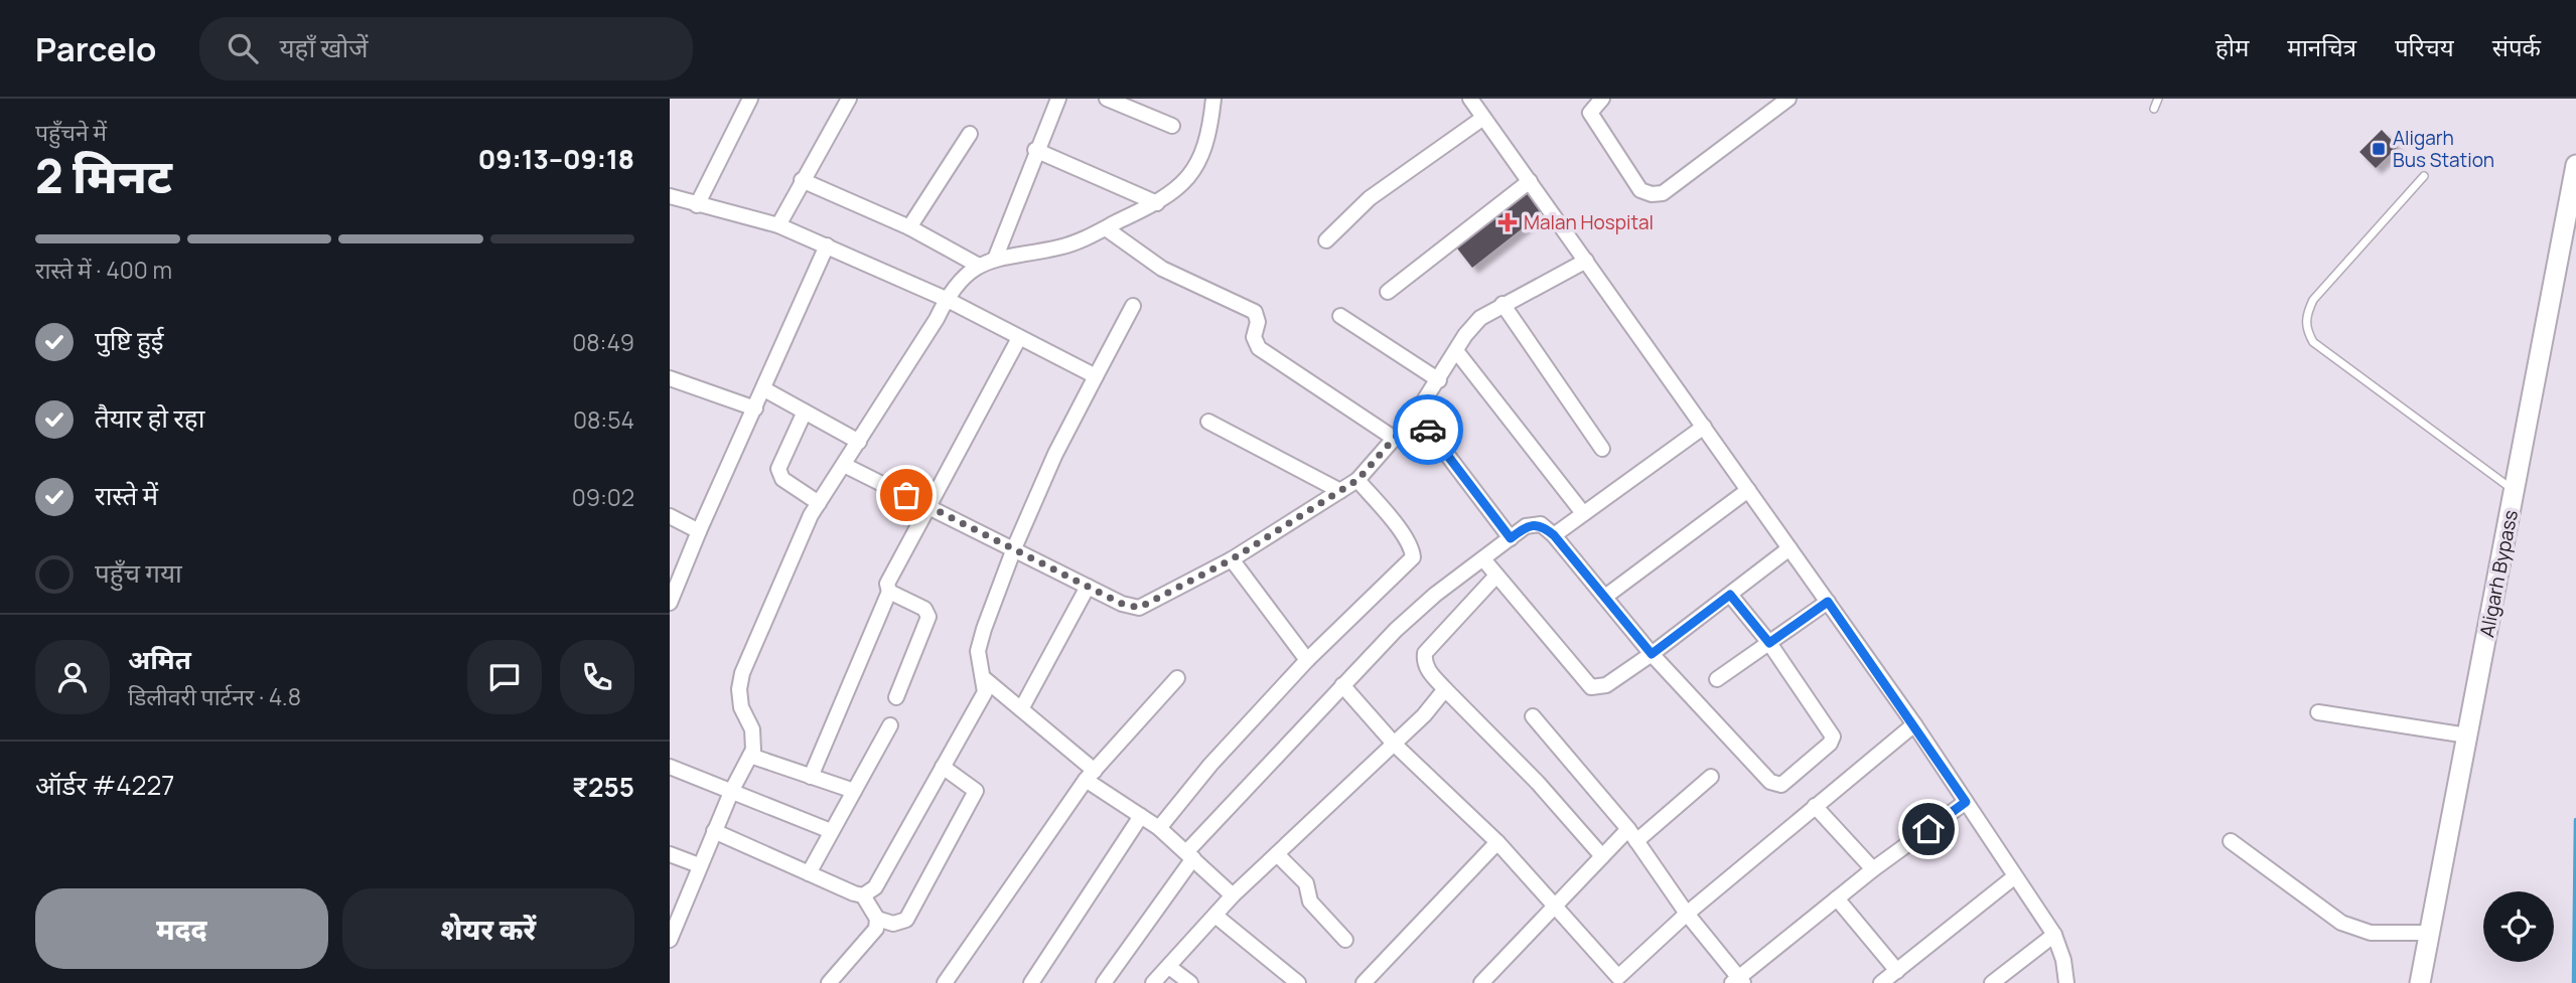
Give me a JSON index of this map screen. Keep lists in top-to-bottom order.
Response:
{
  "streets": {
    "main road": ["Aligarh Bypass"]
  },
  "places": {
    "transit": ["Aligarh Bus Station"],
    "health": ["Malan Hospital"]
  },
  "page": {
    "header": "Parcelo",
    "search": "यहाँ खोजें",
    "nav": [
      "होम",
      "मानचित्र",
      "परिचय",
      "संपर्क"
    ],
    "heading": ["2 मिनट", "पहुँचने में", "09:13–09:18"],
    "panel": [
      "अमित",
      "डिलीवरी पार्टनर · 4.8",
      "ऑर्डर #4227",
      "₹255"
    ],
    "bar": "रास्ते में · 400 m",
    "list": [
      ["पुष्टि हुई", "08:49"],
      ["तैयार हो रहा", "08:54"],
      ["रास्ते में", "09:02"],
      "पहुँच गया"
    ],
    "buttons": ["मदद", "शेयर करें"]
  }
}
